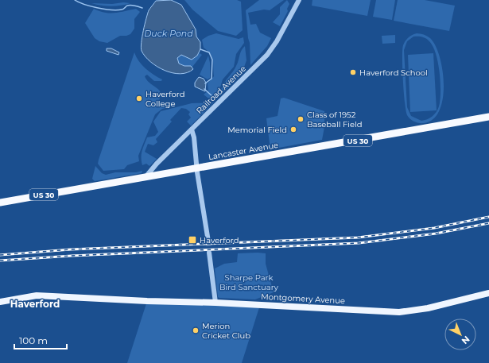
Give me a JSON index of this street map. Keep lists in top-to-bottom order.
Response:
{
  "streets": {
    "highway": ["US 30", "Lancaster Avenue"],
    "main road": ["Montgomery Avenue"],
    "street": ["Railroad Avenue"]
  },
  "crossings": [
    ["Railroad Avenue", "Lancaster Avenue"]
  ],
  "districts": ["Haverford"],
  "water": ["Duck Pond"],
  "parks": ["Sharpe Park Bird Sanctuary"],
  "places": {
    "other": [
      "Haverford School",
      "Haverford College",
      "Class of 1952 Baseball Field",
      "Memorial Field",
      "Merion Cricket Club"
    ],
    "transit": ["Haverford"]
  },
  "scale_bar": "100 m",
  "north": "bottom right"
}
